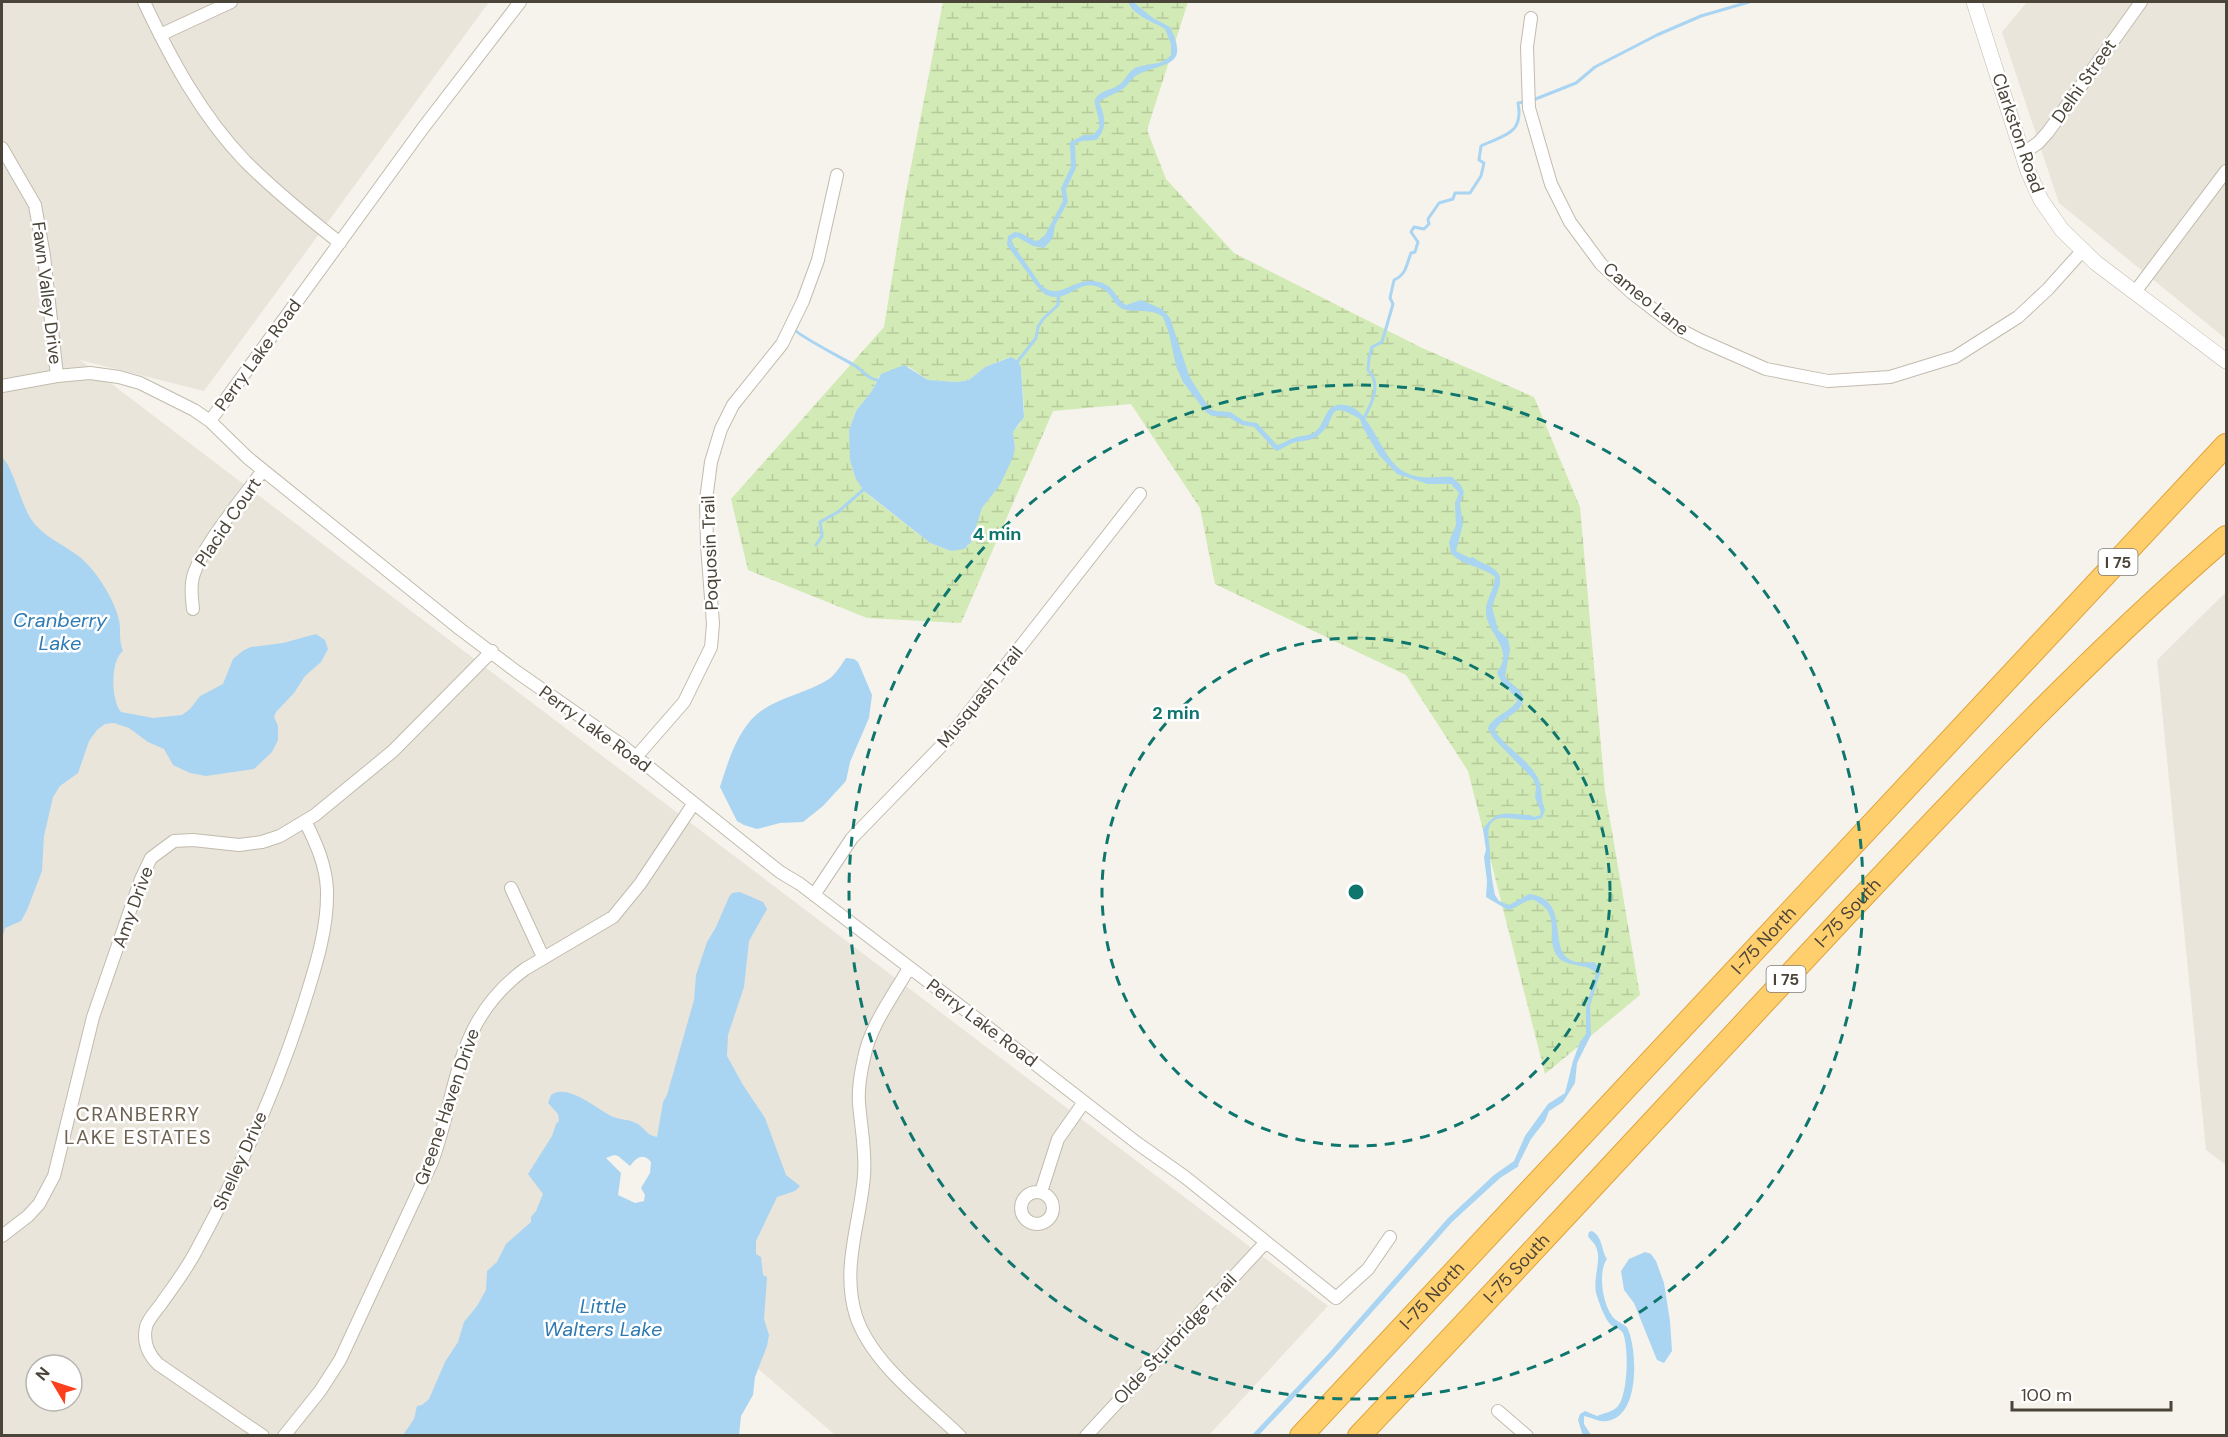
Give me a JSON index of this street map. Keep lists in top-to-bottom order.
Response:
{
  "streets": {
    "highway": ["I 75", "I-75 South", "I-75 North"],
    "street": [
      "Delhi Street",
      "Clarkston Road",
      "Fawn Valley Drive",
      "Cameo Lane",
      "Perry Lake Road",
      "Placid Court",
      "Poquosin Trail",
      "Musquash Trail",
      "Amy Drive",
      "Greene Haven Drive",
      "Shelley Drive",
      "Olde Sturbridge Trail"
    ]
  },
  "crossings": [
    ["Delhi Street", "Clarkston Road"],
    ["Clarkston Road", "Cameo Lane"],
    ["Perry Lake Road", "Placid Court"],
    ["Perry Lake Road", "Poquosin Trail"],
    ["Perry Lake Road", "Musquash Trail"],
    ["Perry Lake Road", "Amy Drive"],
    ["Perry Lake Road", "Greene Haven Drive"],
    ["Perry Lake Road", "Olde Sturbridge Trail"],
    ["Amy Drive", "Shelley Drive"]
  ],
  "districts": ["CRANBERRY LAKE ESTATES"],
  "water": ["Cranberry Lake", "Little Walters Lake"],
  "scale_bar": "100 m",
  "north": "top left",
  "rings": ["4 min", "2 min"]
}
